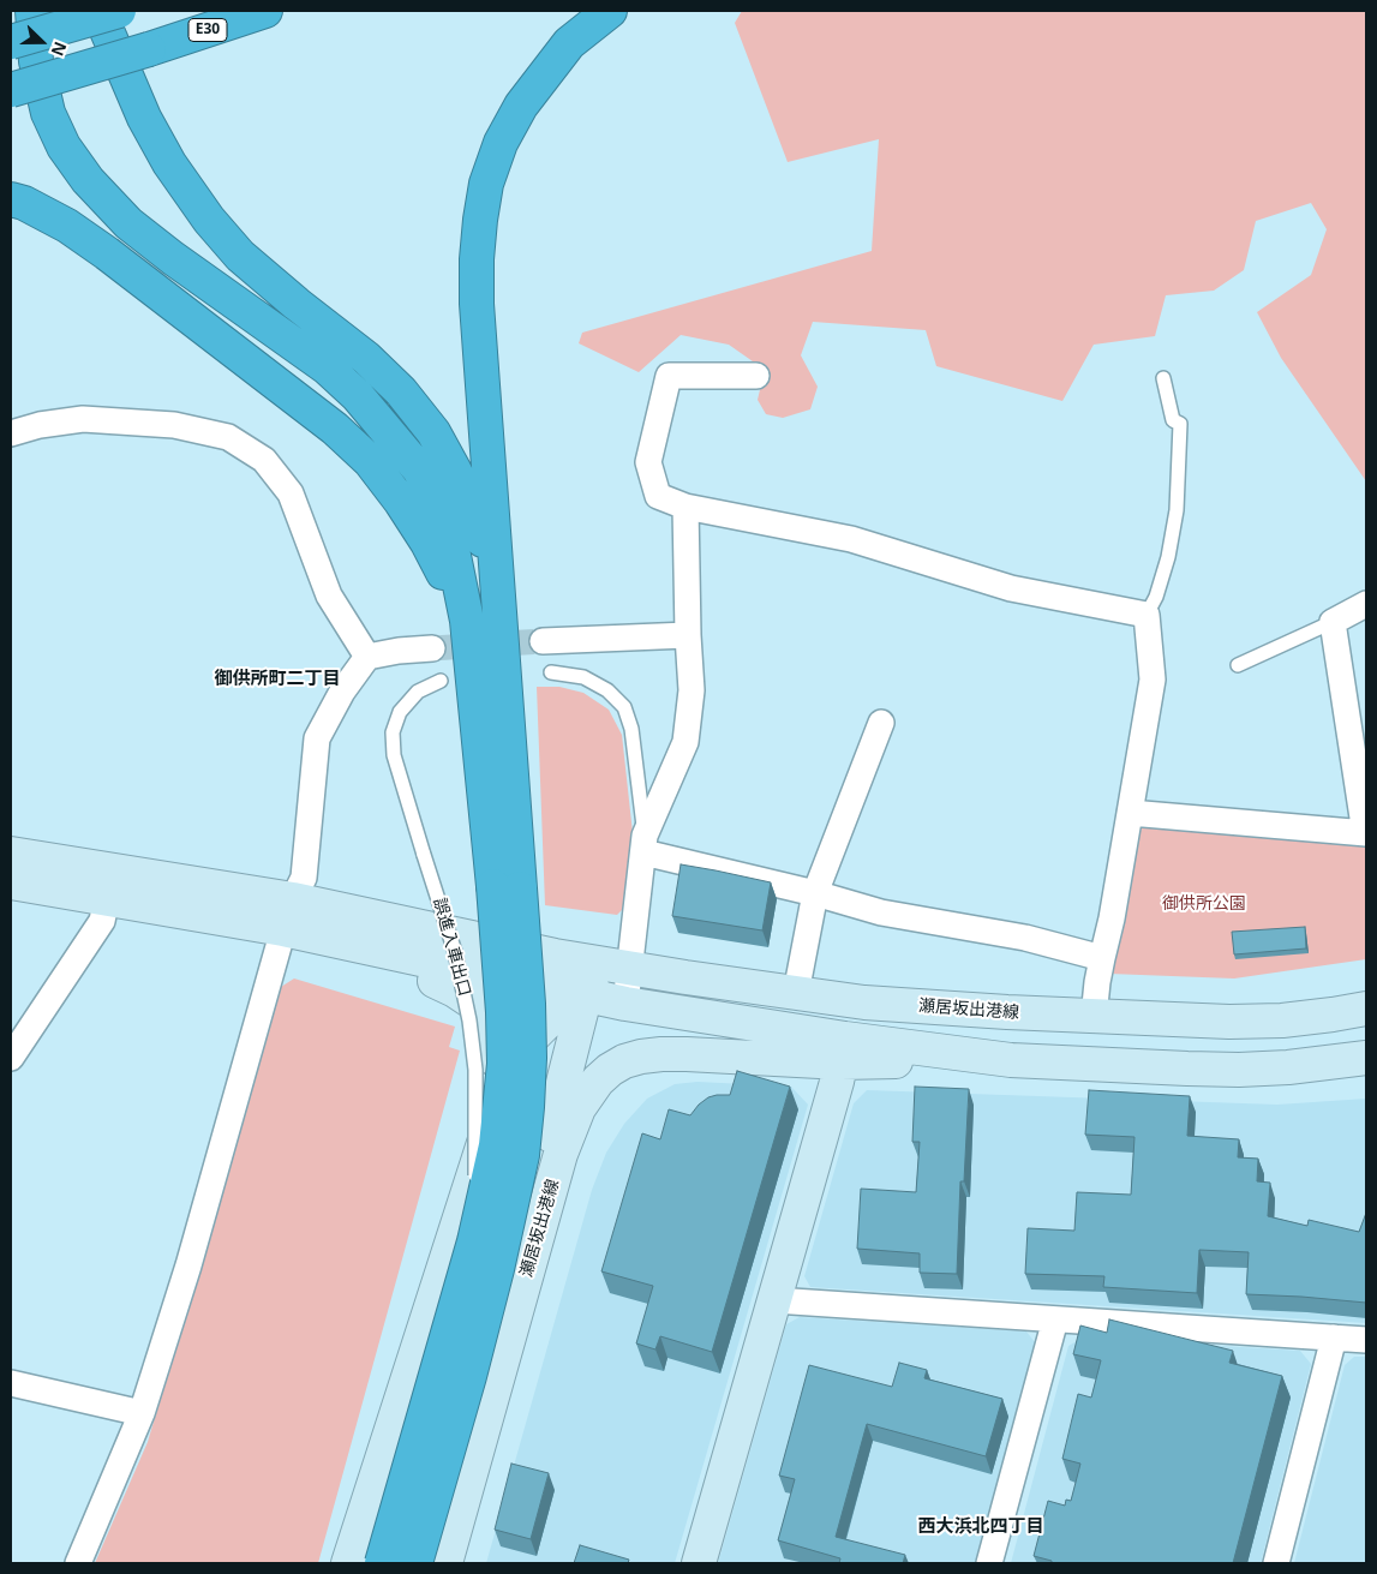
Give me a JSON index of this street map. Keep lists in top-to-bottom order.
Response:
{
  "streets": {
    "highway": ["E30"],
    "main road": ["瀬居坂出港線"],
    "lane": ["誤進入車出口"]
  },
  "districts": ["御供所町二丁目", "西大浜北四丁目"],
  "parks": ["御供所公園"],
  "north": "right"
}
